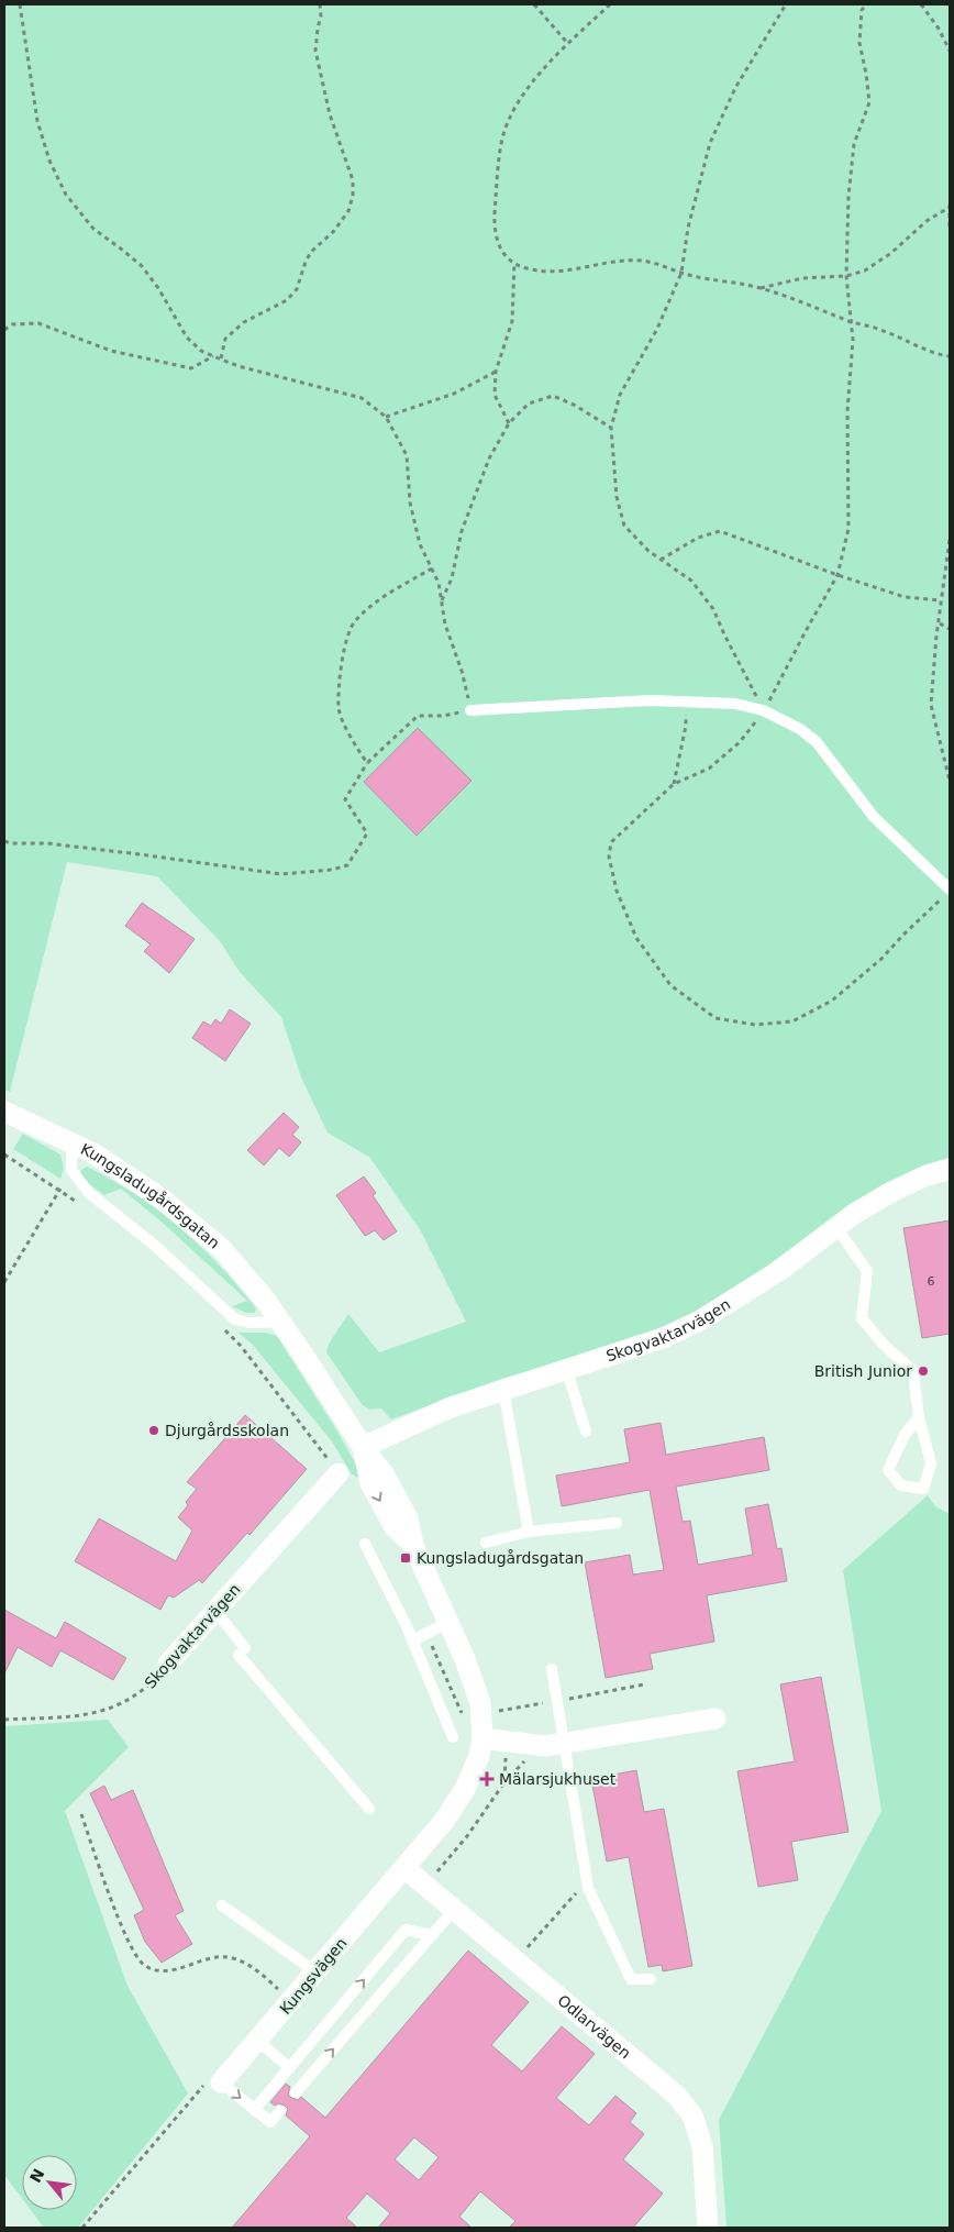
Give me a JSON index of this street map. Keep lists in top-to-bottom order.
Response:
{
  "streets": {
    "street": [
      "Kungsladugårdsgatan",
      "Skogvaktarvägen",
      "Kungsvägen",
      "Odlarvägen"
    ]
  },
  "crossings": [
    ["Kungsladugårdsgatan", "Skogvaktarvägen"],
    ["Kungsladugårdsgatan", "Kungsvägen"],
    ["Kungsladugårdsgatan", "Odlarvägen"],
    ["Kungsvägen", "Odlarvägen"]
  ],
  "places": {
    "other": ["British Junior", "Djurgårdsskolan"],
    "transit": ["Kungsladugårdsgatan"],
    "health": ["Mälarsjukhuset"]
  },
  "house_numbers": ["6"],
  "north": "top left"
}
